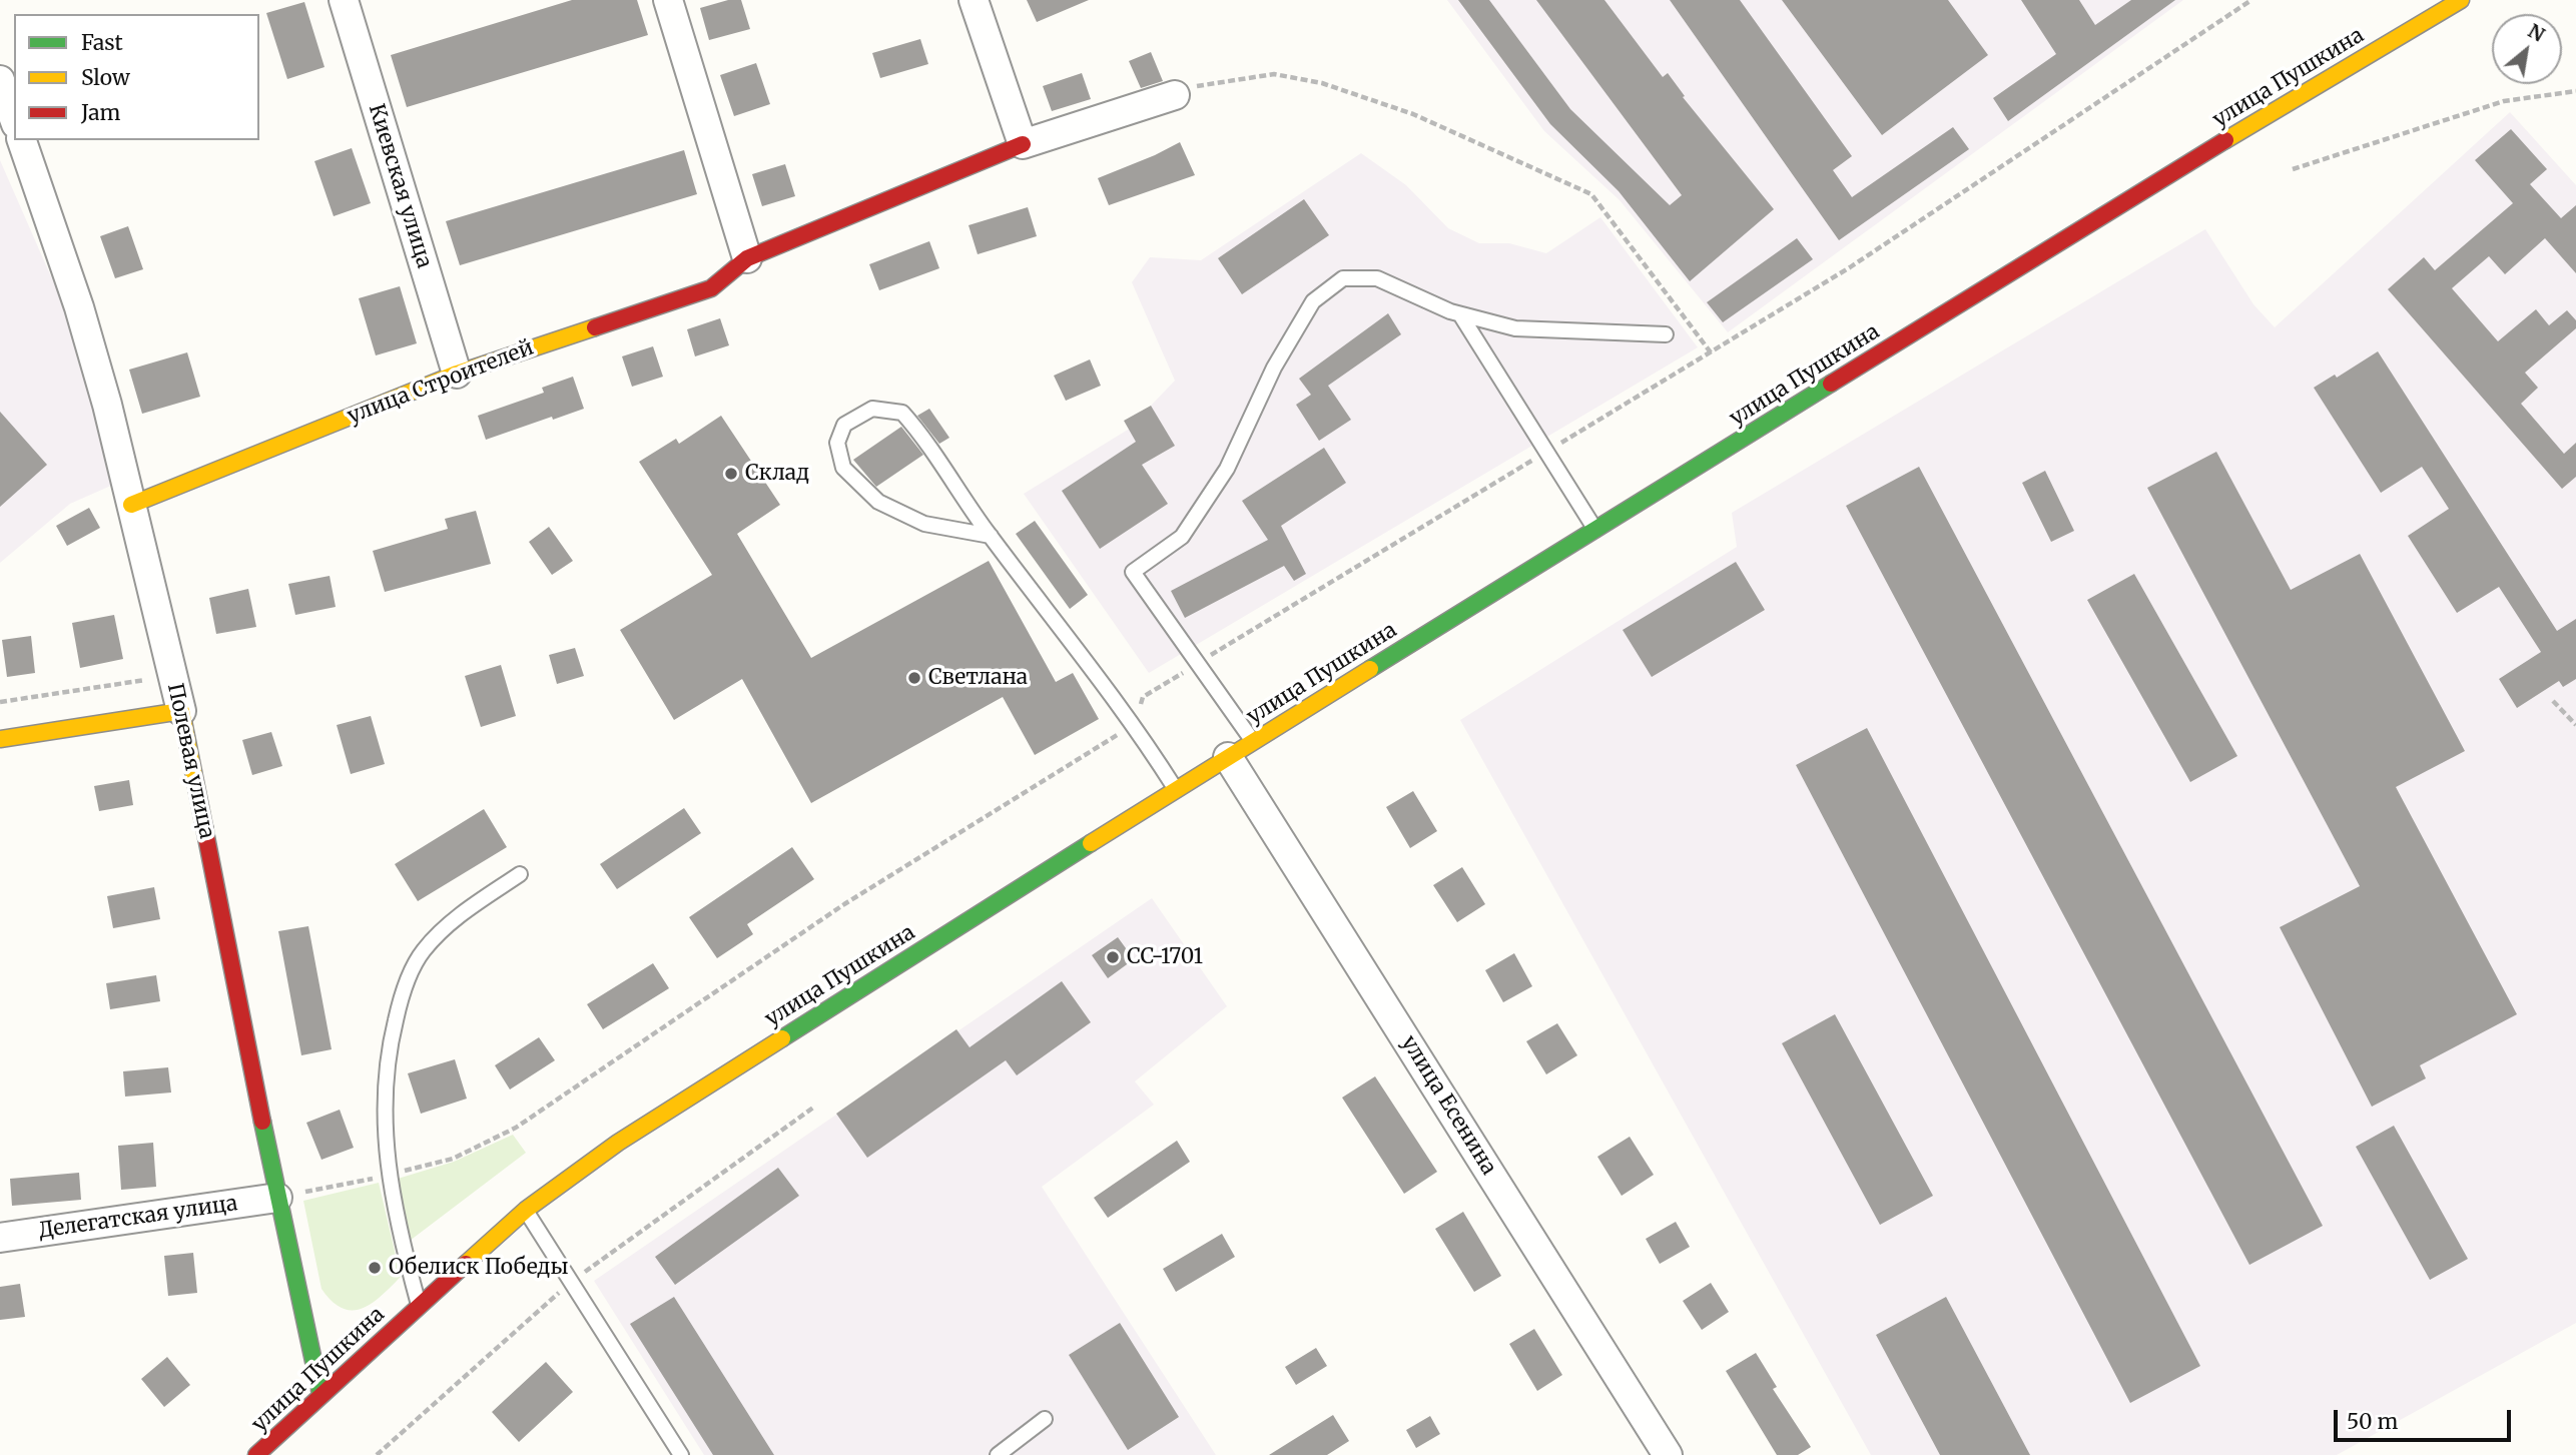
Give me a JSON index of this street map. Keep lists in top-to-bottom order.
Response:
{
  "streets": {
    "main road": ["улица Пушкина", "улица Строителей", "Полевая улица"],
    "street": ["Киевская улица", "улица Есенина", "Делегатская улица"]
  },
  "crossings": [
    ["улица Пушкина", "Полевая улица"],
    ["улица Пушкина", "улица Есенина"],
    ["Киевская улица", "улица Строителей"],
    ["улица Строителей", "Полевая улица"],
    ["Полевая улица", "Делегатская улица"]
  ],
  "places": [
    "Склад",
    "Светлана",
    "СС-1701",
    "Обелиск Победы"
  ],
  "legend": ["Fast", "Slow", "Jam"],
  "scale_bar": "50 m",
  "north": "top right"
}
